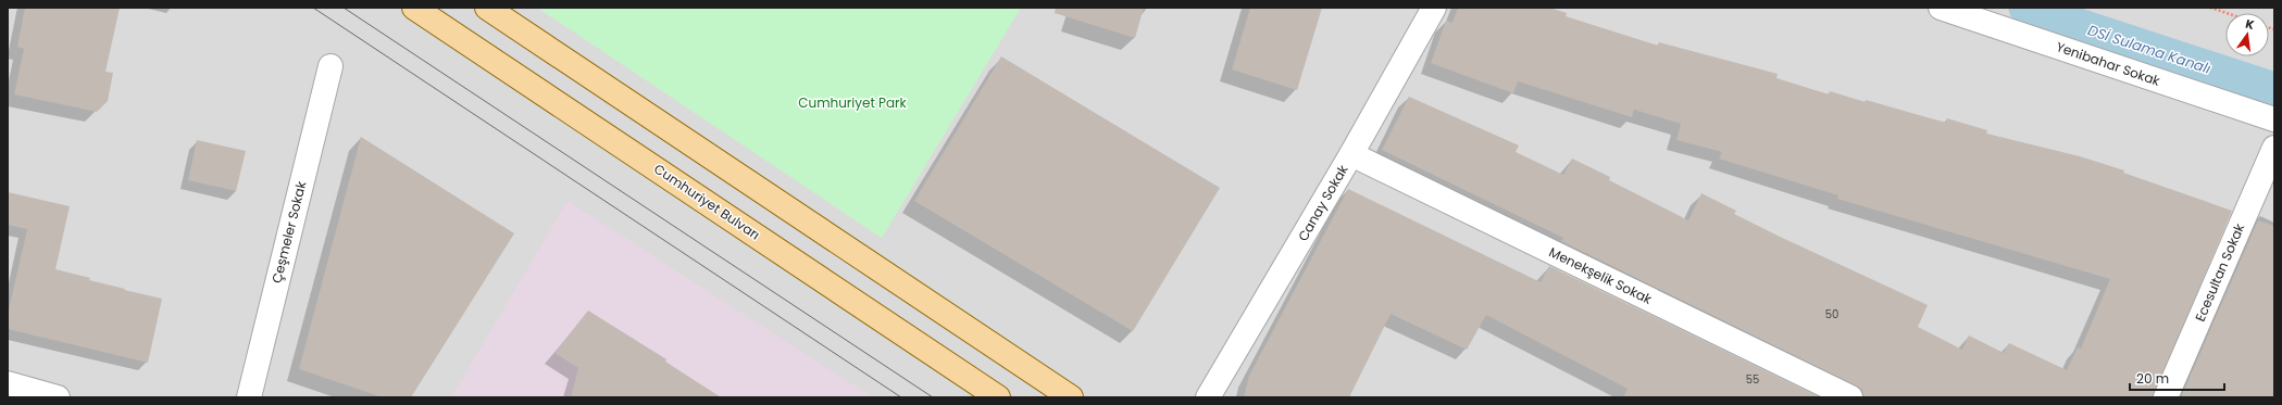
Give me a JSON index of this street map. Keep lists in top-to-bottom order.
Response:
{
  "streets": {
    "main road": ["Cumhuriyet Bulvarı"],
    "street": [
      "Yenibahar Sokak",
      "Canay Sokak",
      "Çeşmeler Sokak",
      "Ecesultan Sokak",
      "Menekşelik Sokak"
    ]
  },
  "crossings": [
    ["Canay Sokak", "Menekşelik Sokak"]
  ],
  "water": ["DSİ Sulama Kanalı"],
  "parks": ["Cumhuriyet Park"],
  "house_numbers": ["50", "55"],
  "scale_bar": "20 m",
  "north": "top"
}
